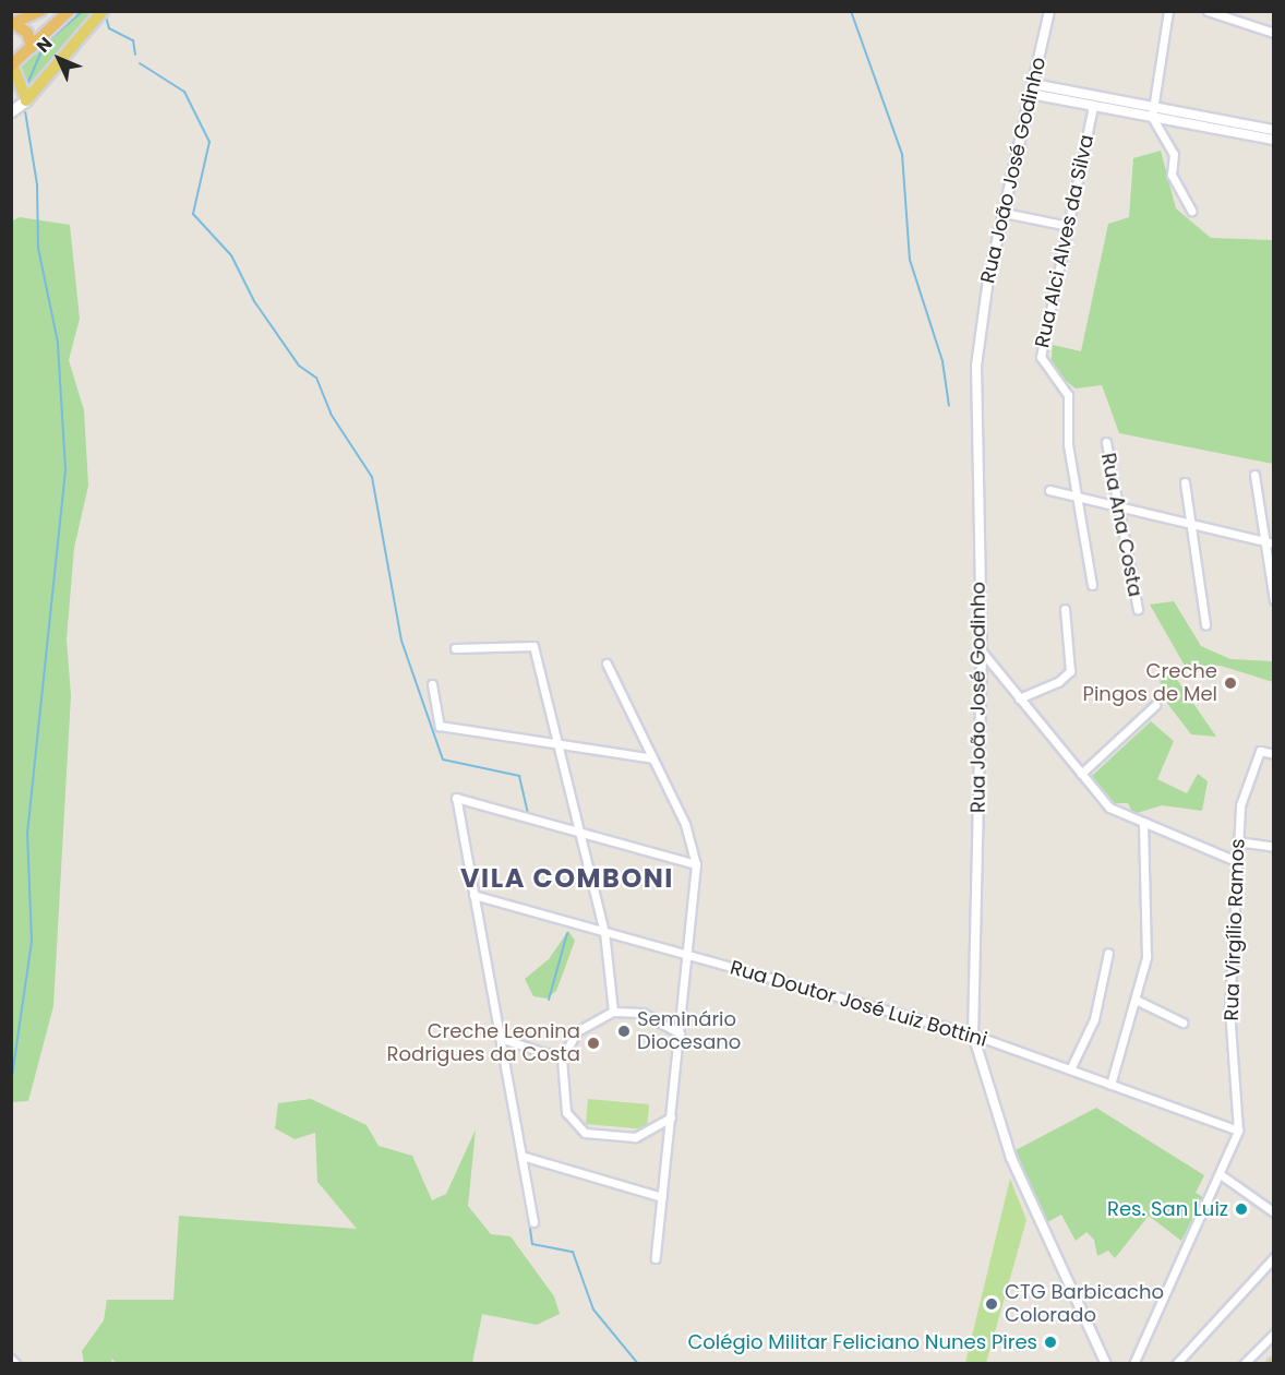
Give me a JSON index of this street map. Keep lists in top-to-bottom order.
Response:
{
  "streets": {
    "street": [
      "Rua João José Godinho",
      "Rua Alci Alves da Silva",
      "Rua Ana Costa",
      "Rua Virgílio Ramos",
      "Rua Doutor José Luiz Bottini"
    ]
  },
  "crossings": [
    ["Rua João José Godinho", "Rua Doutor José Luiz Bottini"],
    ["Rua Virgílio Ramos", "Rua Doutor José Luiz Bottini"]
  ],
  "districts": ["VILA COMBONI"],
  "places": [
    "Creche Pingos de Mel",
    "Seminário Diocesano",
    "Creche Leonina Rodrigues da Costa",
    "Res. San Luiz",
    "CTG Barbicacho Colorado",
    "Colégio Militar Feliciano Nunes Pires"
  ],
  "north": "top left"
}
